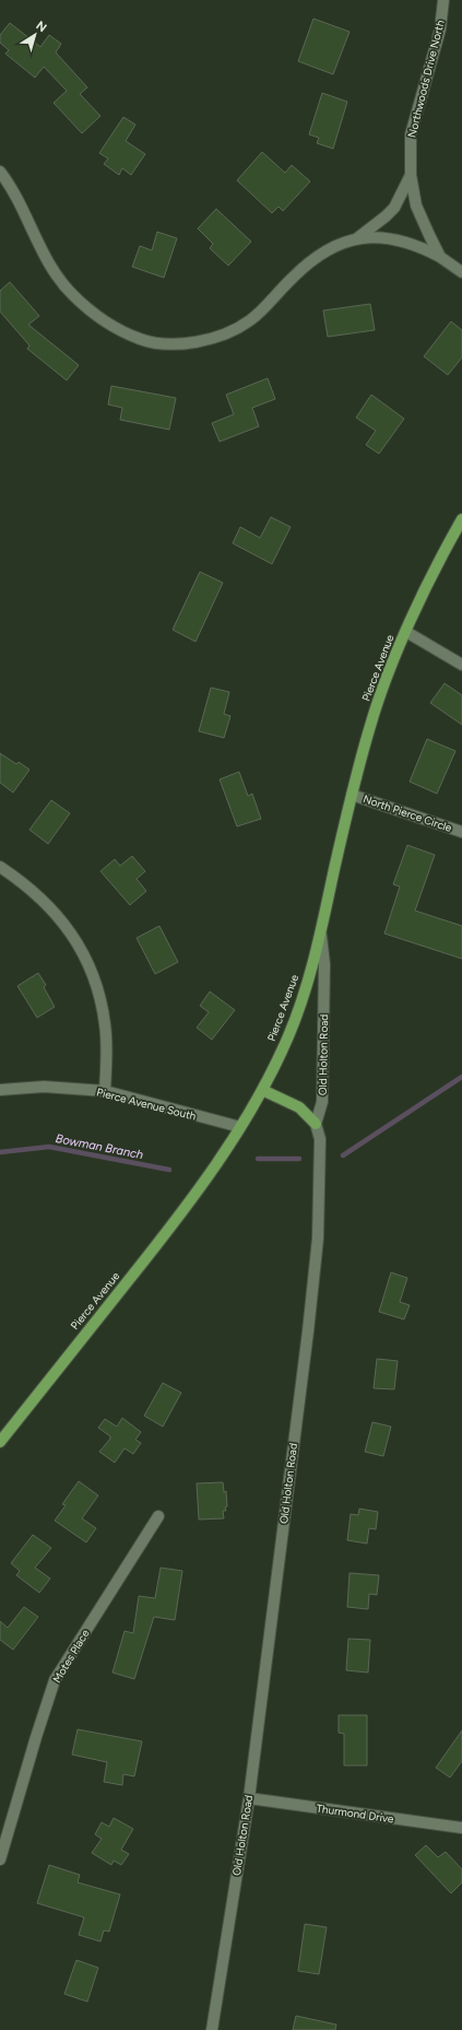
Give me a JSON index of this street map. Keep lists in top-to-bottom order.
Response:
{
  "streets": {
    "main road": ["Pierce Avenue"],
    "street": [
      "Northwoods Drive North",
      "North Pierce Circle",
      "Old Holton Road",
      "Pierce Avenue South",
      "Motes Place",
      "Thurmond Drive"
    ]
  },
  "crossings": [
    ["Pierce Avenue", "North Pierce Circle"],
    ["Pierce Avenue", "Old Holton Road"],
    ["Pierce Avenue", "Pierce Avenue South"],
    ["Old Holton Road", "Thurmond Drive"]
  ],
  "water": ["Bowman Branch"],
  "north": "top right"
}
